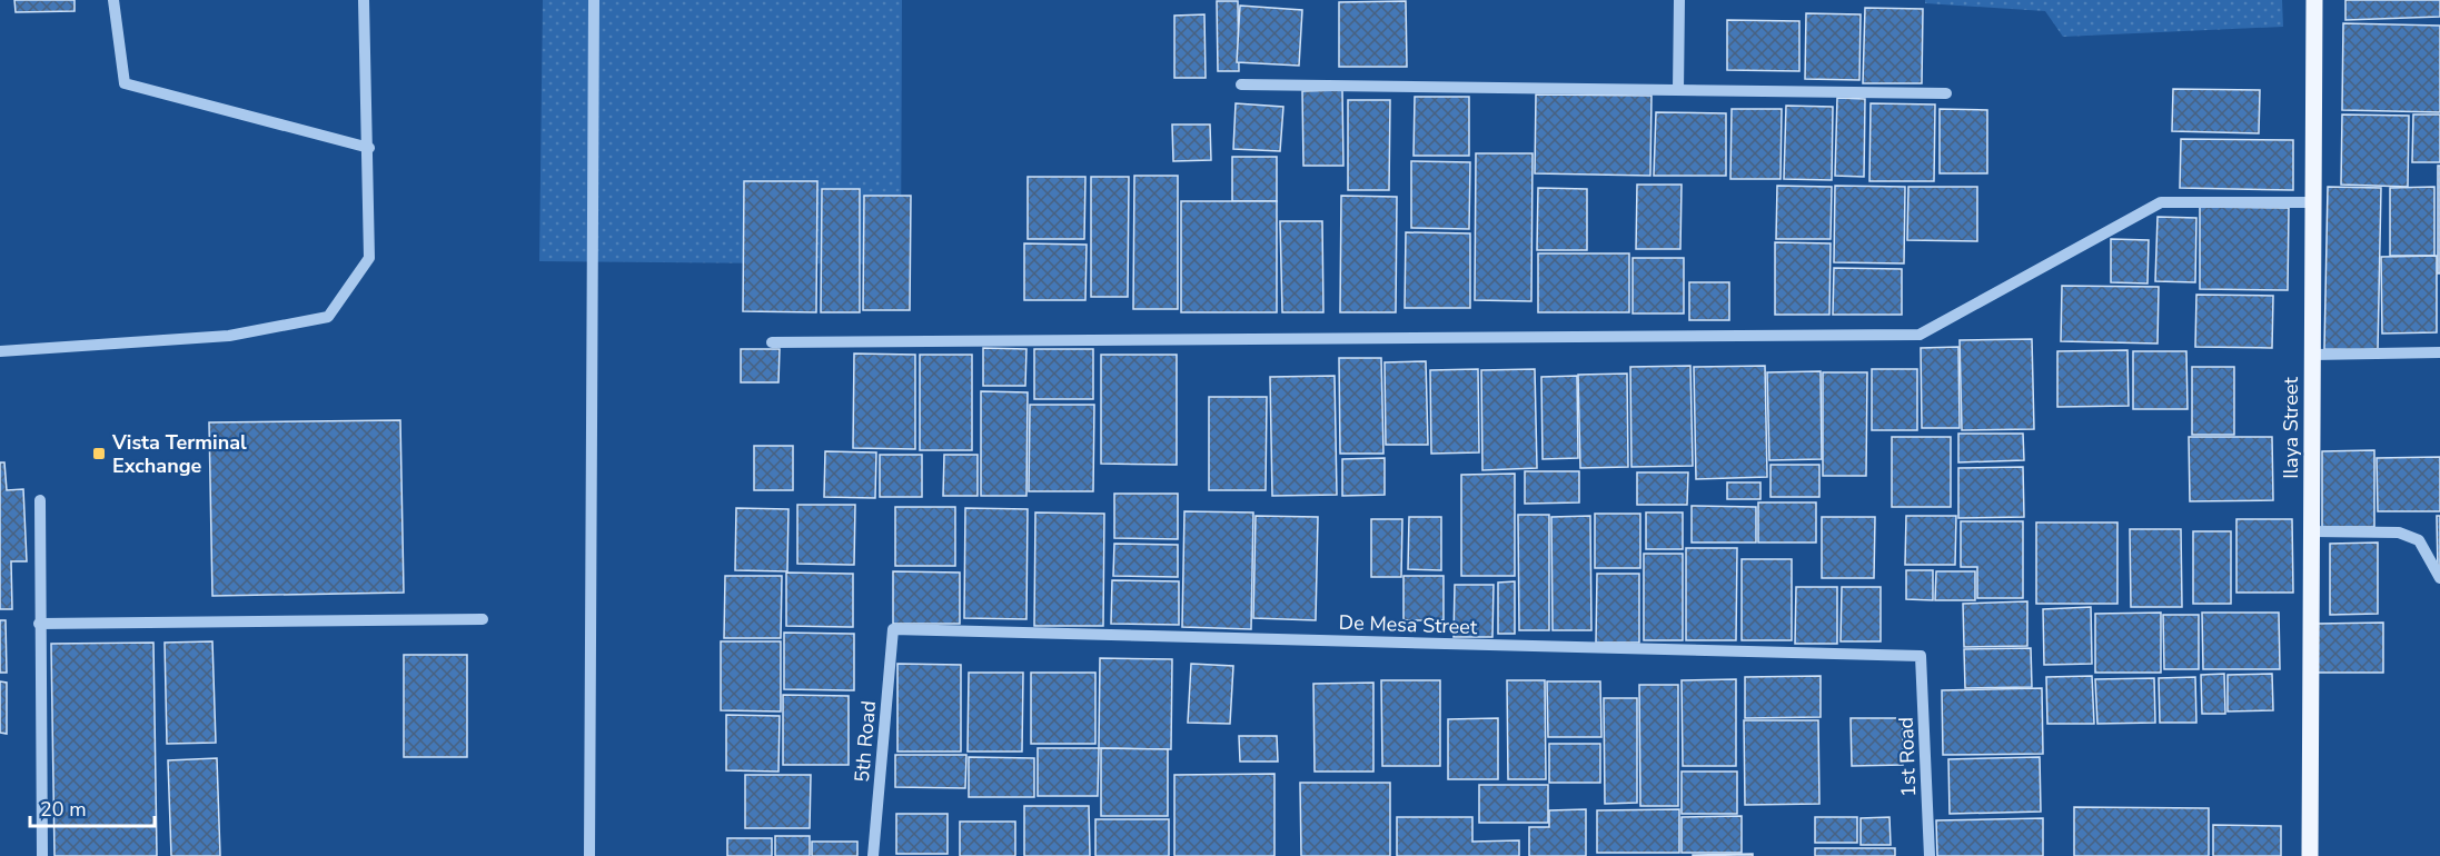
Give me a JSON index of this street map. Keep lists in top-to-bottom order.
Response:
{
  "streets": {
    "main road": ["Ilaya Street"],
    "street": ["De Mesa Street", "5th Road", "1st Road"]
  },
  "crossings": [
    ["De Mesa Street", "5th Road"],
    ["De Mesa Street", "1st Road"]
  ],
  "places": {
    "transit": ["Vista Terminal Exchange"]
  },
  "scale_bar": "20 m"
}
